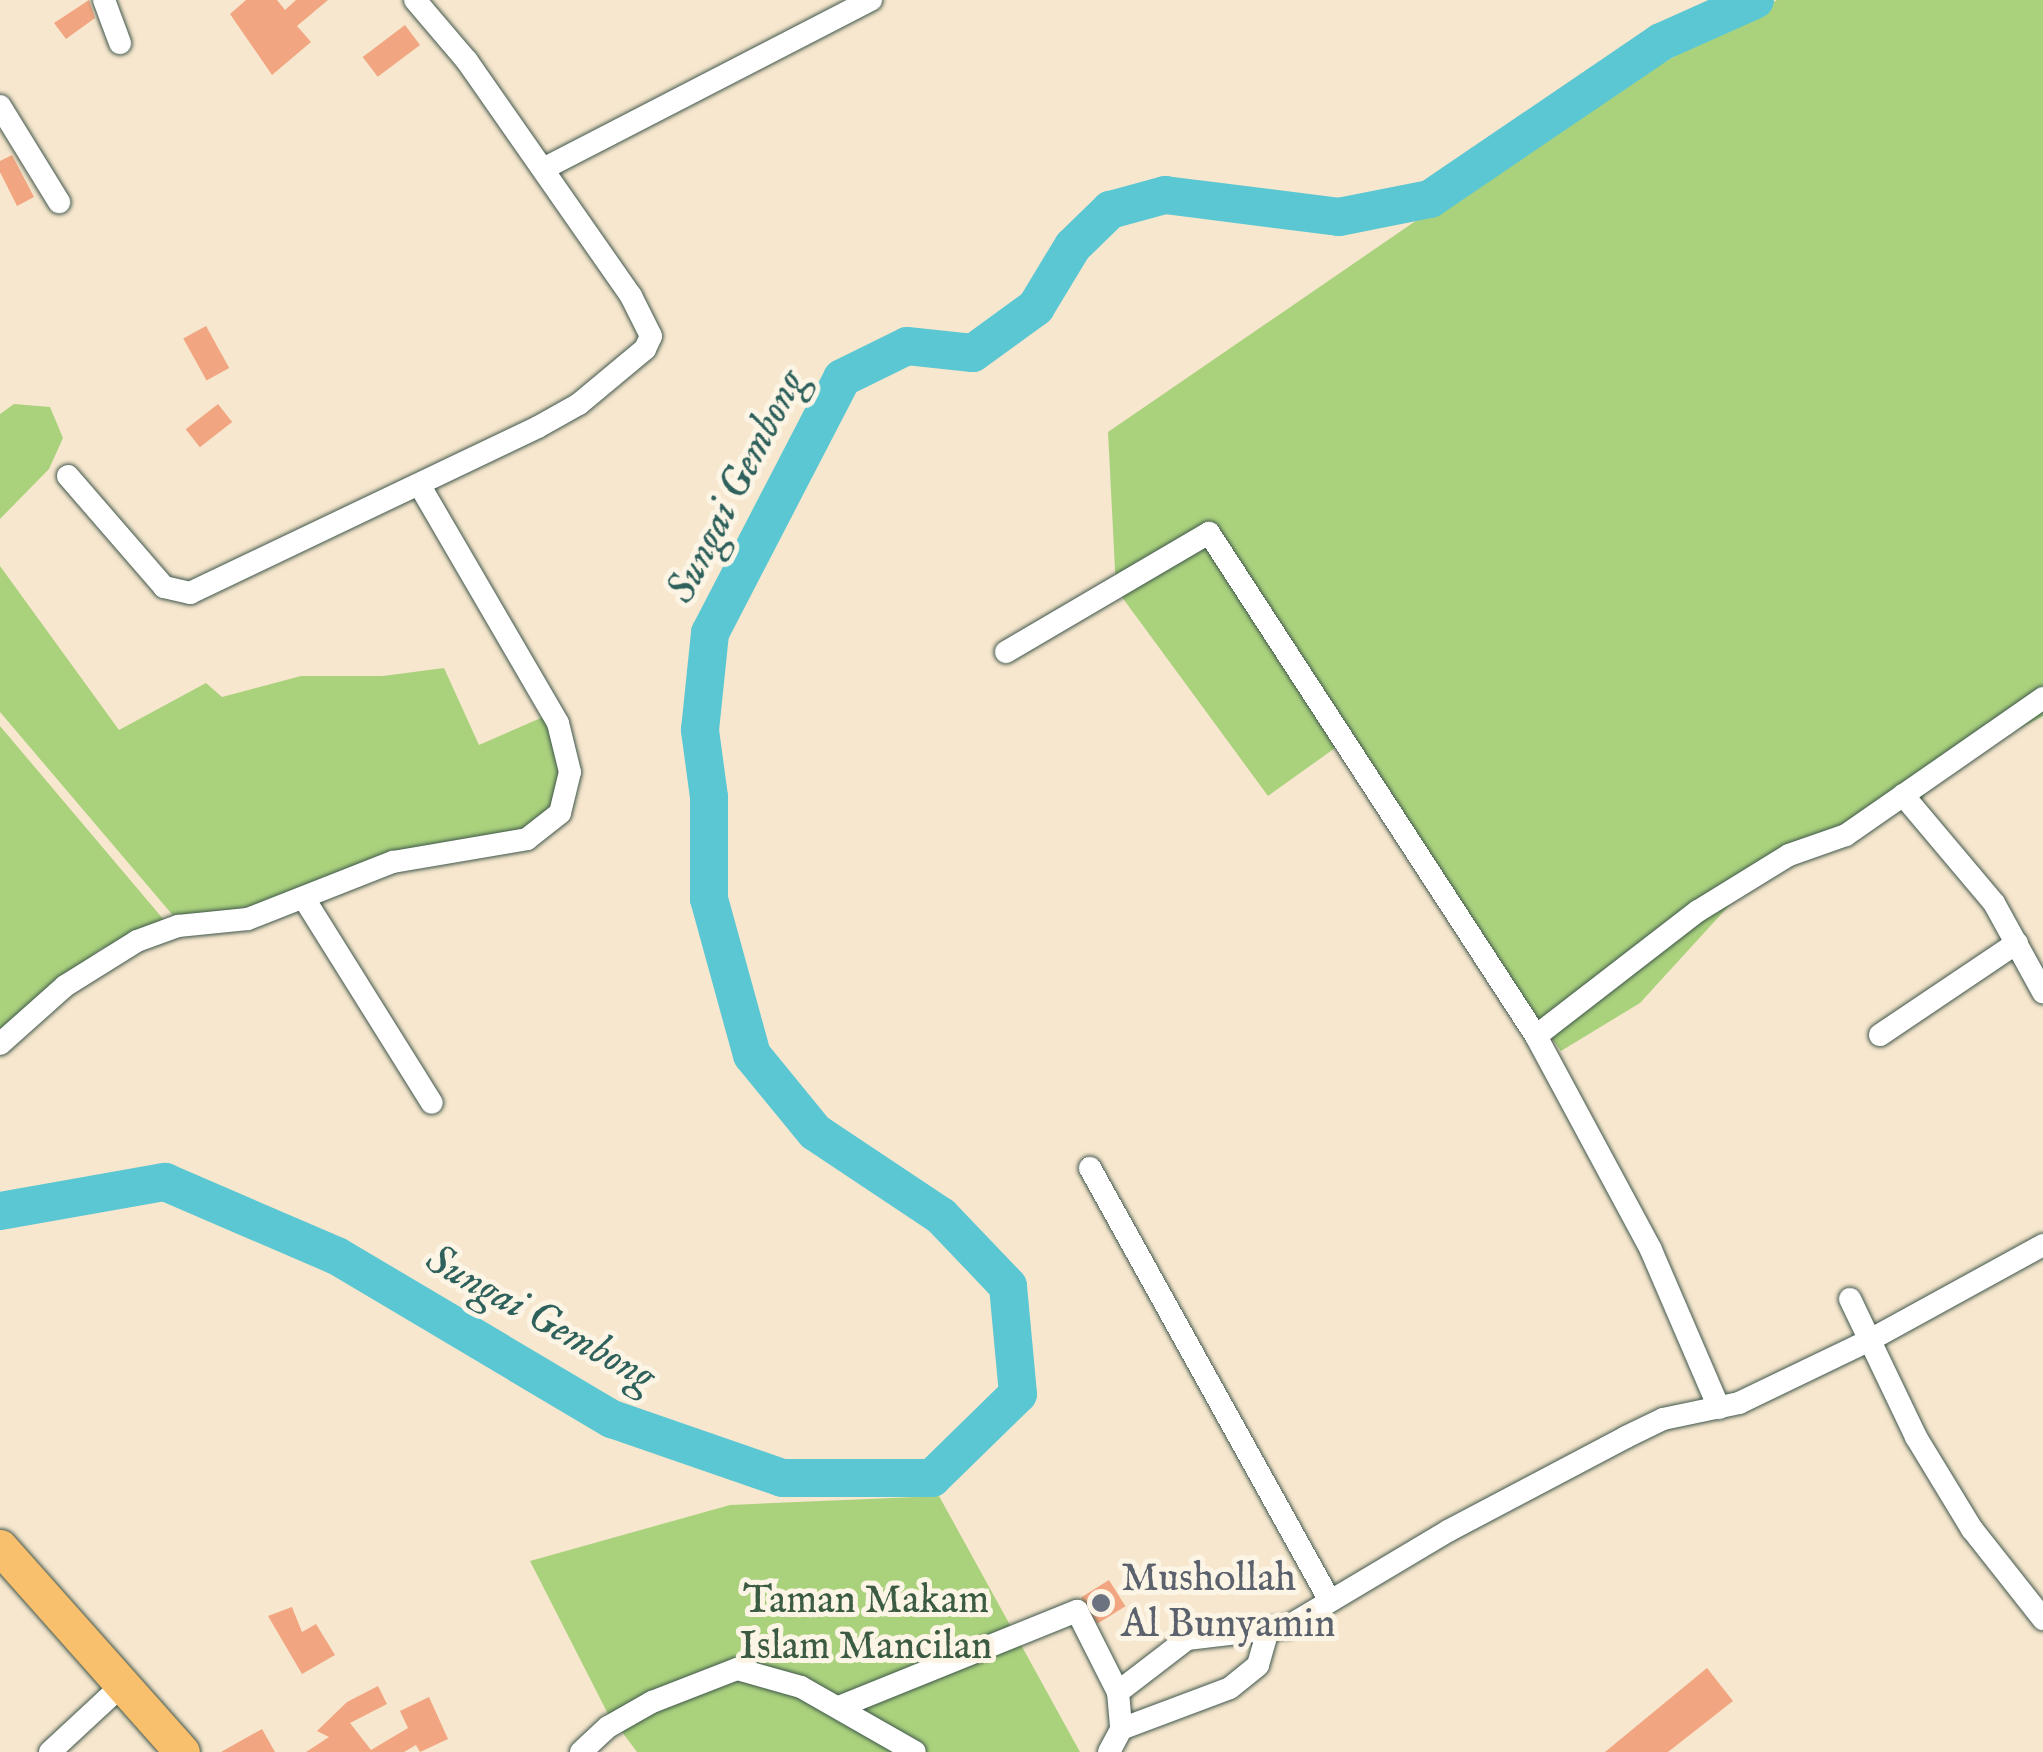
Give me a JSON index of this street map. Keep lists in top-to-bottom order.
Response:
{
  "water": ["Sungai Gembong"],
  "parks": ["Taman Makam Islam Mancilan"],
  "places": ["Mushollah Al Bunyamin"]
}
